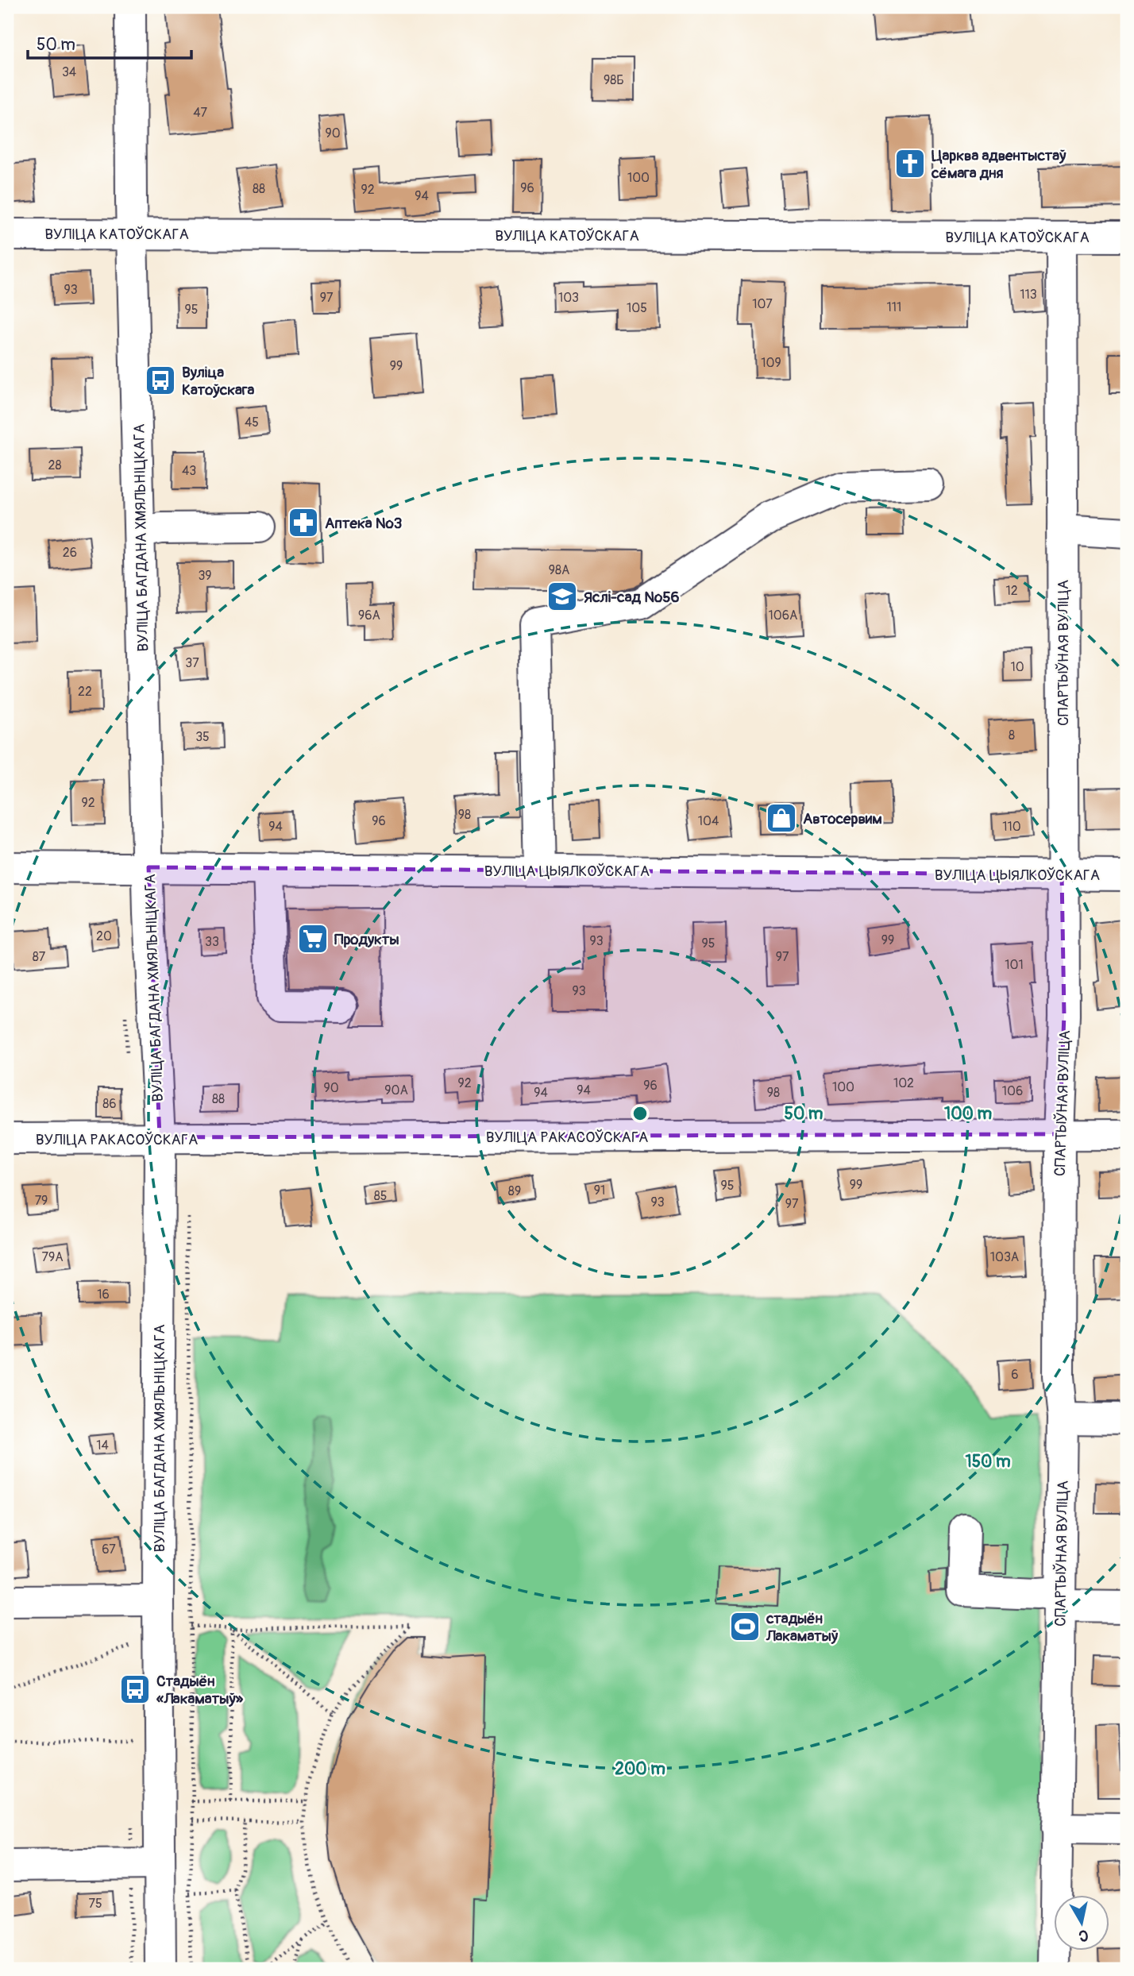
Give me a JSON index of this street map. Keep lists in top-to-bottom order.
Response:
{
  "streets": {
    "street": [
      "ВУЛІЦА КАТОЎСКАГА",
      "ВУЛІЦА БАГДАНА ХМЯЛЬНІЦКАГА",
      "СПАРТЫЎНАЯ ВУЛІЦА",
      "ВУЛІЦА ЦЫЯЛКОЎСКАГА",
      "ВУЛІЦА РАКАСОЎСКАГА"
    ]
  },
  "crossings": [
    ["ВУЛІЦА КАТОЎСКАГА", "ВУЛІЦА БАГДАНА ХМЯЛЬНІЦКАГА"],
    ["ВУЛІЦА КАТОЎСКАГА", "СПАРТЫЎНАЯ ВУЛІЦА"],
    ["ВУЛІЦА БАГДАНА ХМЯЛЬНІЦКАГА", "ВУЛІЦА ЦЫЯЛКОЎСКАГА"],
    ["ВУЛІЦА БАГДАНА ХМЯЛЬНІЦКАГА", "ВУЛІЦА РАКАСОЎСКАГА"],
    ["СПАРТЫЎНАЯ ВУЛІЦА", "ВУЛІЦА ЦЫЯЛКОЎСКАГА"],
    ["СПАРТЫЎНАЯ ВУЛІЦА", "ВУЛІЦА РАКАСОЎСКАГА"]
  ],
  "places": {
    "church": ["Царква адвентыстаў сёмага дня"],
    "bus stop": ["Вуліца Катоўскага", "Стадыён «Лакаматыў»"],
    "pharmacy": ["Аптека №3"],
    "school or university": ["Яслі-сад №56"],
    "shop": ["Автосервим"],
    "supermarket": ["Продукты"],
    "sports": ["стадыён Лакаматыў"]
  },
  "house_numbers": [
    "34",
    "98Б",
    "47",
    "90",
    "100",
    "96",
    "88",
    "92",
    "94",
    "93",
    "113",
    "97",
    "103",
    "107",
    "111",
    "105",
    "95",
    "109",
    "99",
    "45",
    "28",
    "43",
    "26",
    "98А",
    "39",
    "12",
    "96А",
    "106А",
    "37",
    "10",
    "22",
    "8",
    "35",
    "92",
    "98",
    "96",
    "104",
    "94",
    "110",
    "20",
    "99",
    "93",
    "33",
    "95",
    "87",
    "97",
    "101",
    "93",
    "92",
    "102",
    "96",
    "100",
    "90",
    "90А",
    "94",
    "106",
    "94",
    "98",
    "88",
    "86",
    "99",
    "95",
    "91",
    "89",
    "85",
    "79",
    "93",
    "97",
    "79А",
    "103А",
    "16",
    "6",
    "14",
    "67",
    "75"
  ],
  "scale_bar": "50 m",
  "north": "bottom",
  "rings": [
    "50 m",
    "100 m",
    "150 m",
    "200 m"
  ]
}
